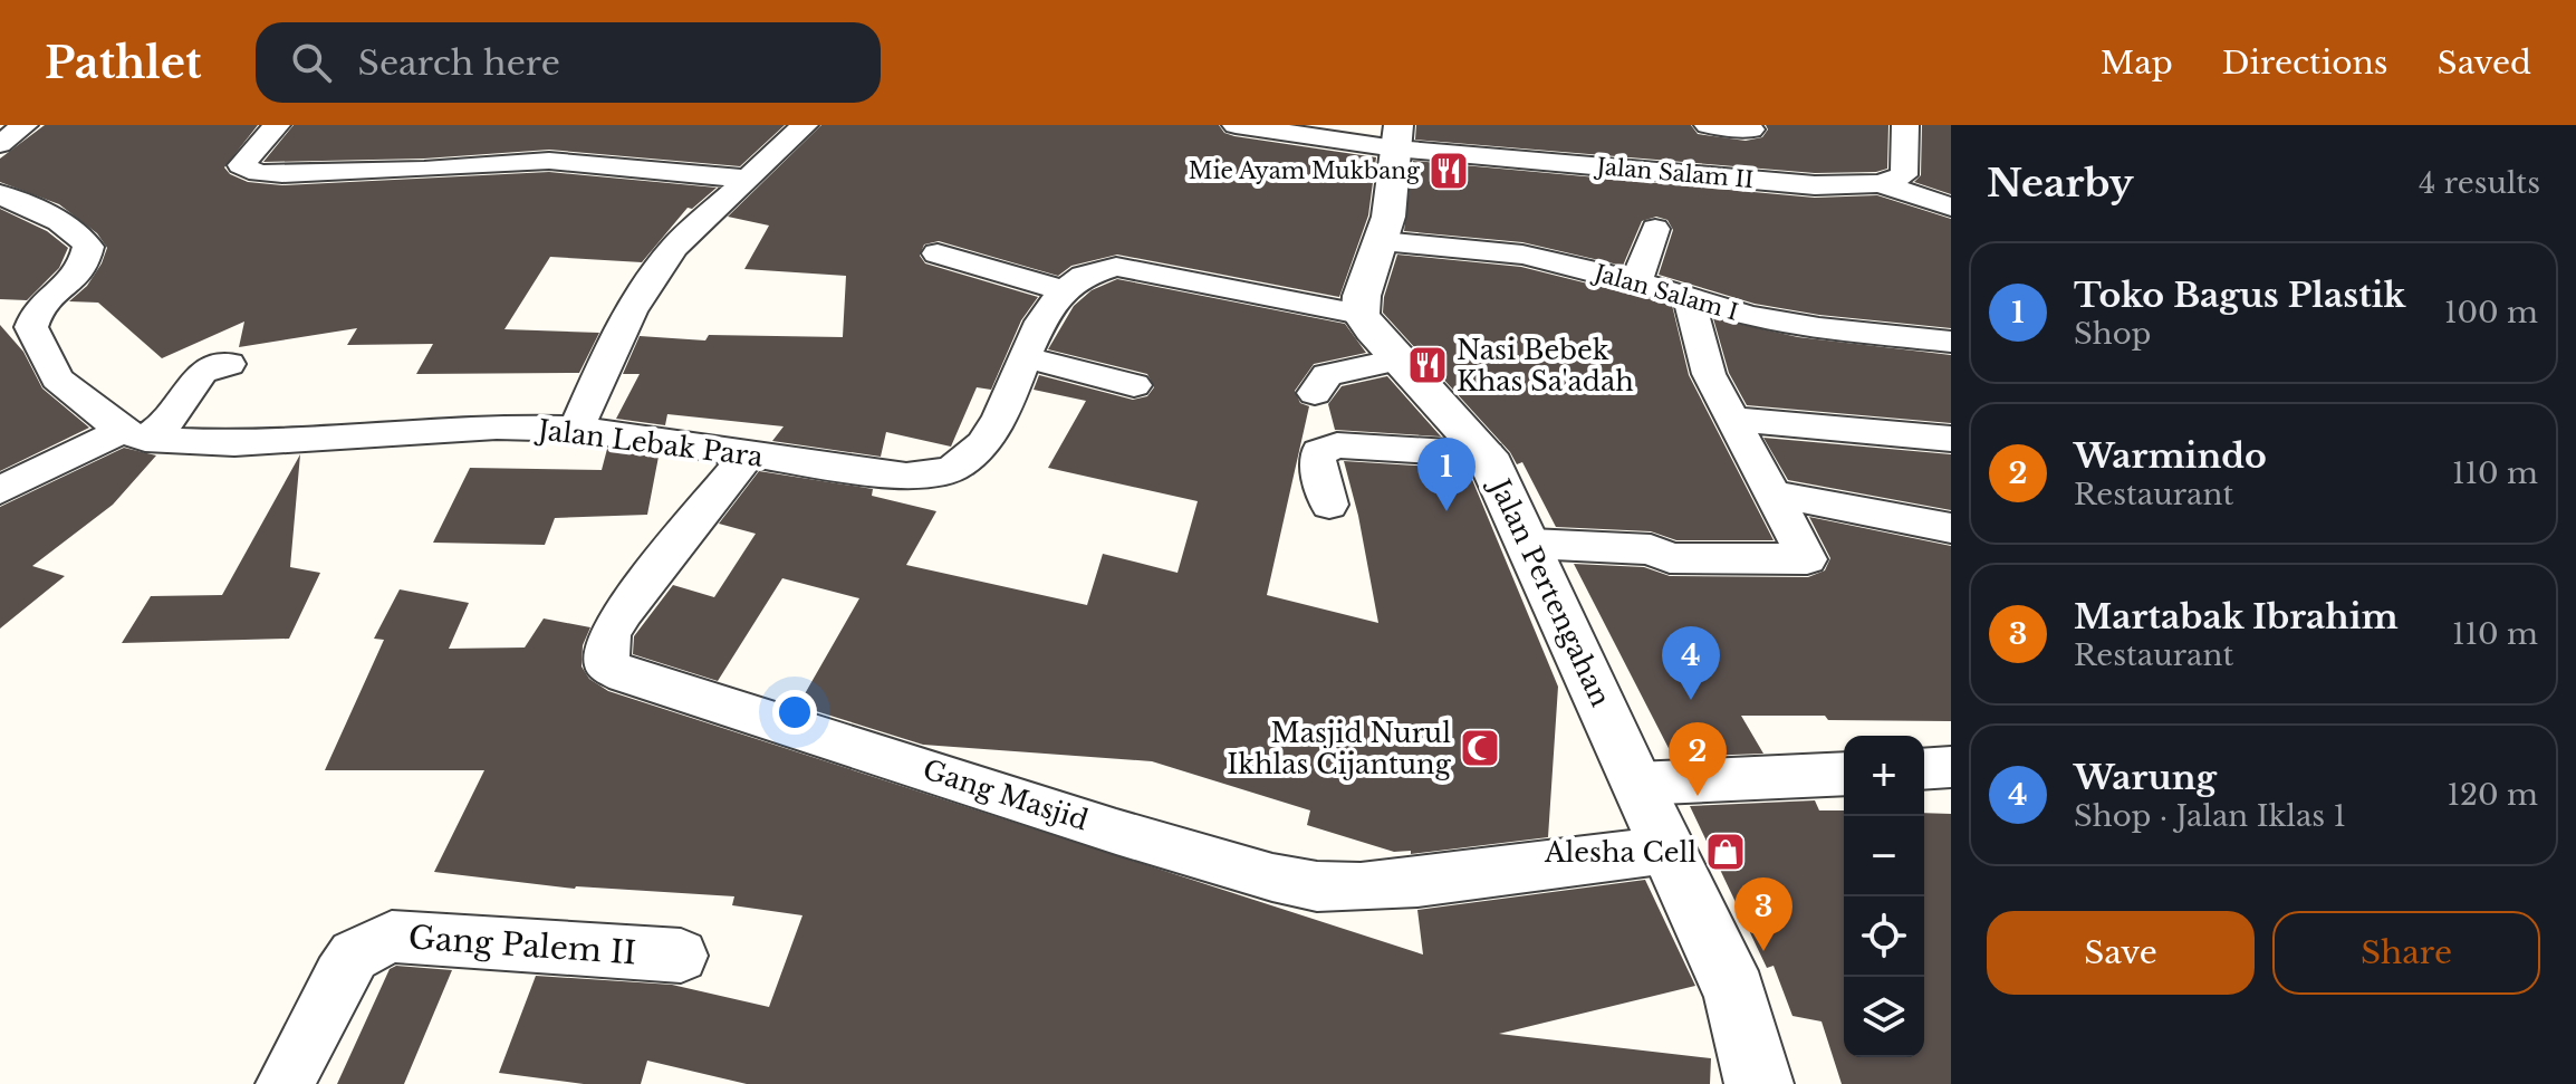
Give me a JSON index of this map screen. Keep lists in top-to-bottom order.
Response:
{
  "streets": {
    "street": [
      "Jalan Salam II",
      "Jalan Salam I",
      "Jalan Lebak Para",
      "Jalan Pertengahan",
      "Gang Masjid",
      "Gang Palem II"
    ]
  },
  "crossings": [
    ["Jalan Lebak Para", "Jalan Pertengahan"],
    ["Jalan Lebak Para", "Gang Masjid"],
    ["Jalan Pertengahan", "Gang Masjid"]
  ],
  "places": {
    "restaurant": ["Mie Ayam Mukbang", "Nasi Bebek Khas Sa'adah"],
    "mosque": ["Masjid Nurul Ikhlas Cijantung"],
    "shop": ["Alesha Cell"]
  },
  "page": {
    "header": "Pathlet",
    "search": "Search here",
    "nav": ["Map", "Directions", "Saved"],
    "heading": ["Nearby", "4 results"],
    "list": [
      {
        "mark": "1",
        "name": "Toko Bagus Plastik",
        "note": "Shop",
        "value": "100 m"
      },
      {
        "mark": "2",
        "name": "Warmindo",
        "note": "Restaurant",
        "value": "110 m"
      },
      {
        "mark": "3",
        "name": "Martabak Ibrahim",
        "note": "Restaurant",
        "value": "110 m"
      },
      {
        "mark": "4",
        "name": "Warung",
        "note": "Shop · Jalan Iklas 1",
        "value": "120 m"
      }
    ],
    "pins": [
      "1",
      "4",
      "2",
      "3"
    ],
    "map_buttons": ["+", "−"],
    "buttons": ["Save", "Share"]
  }
}
